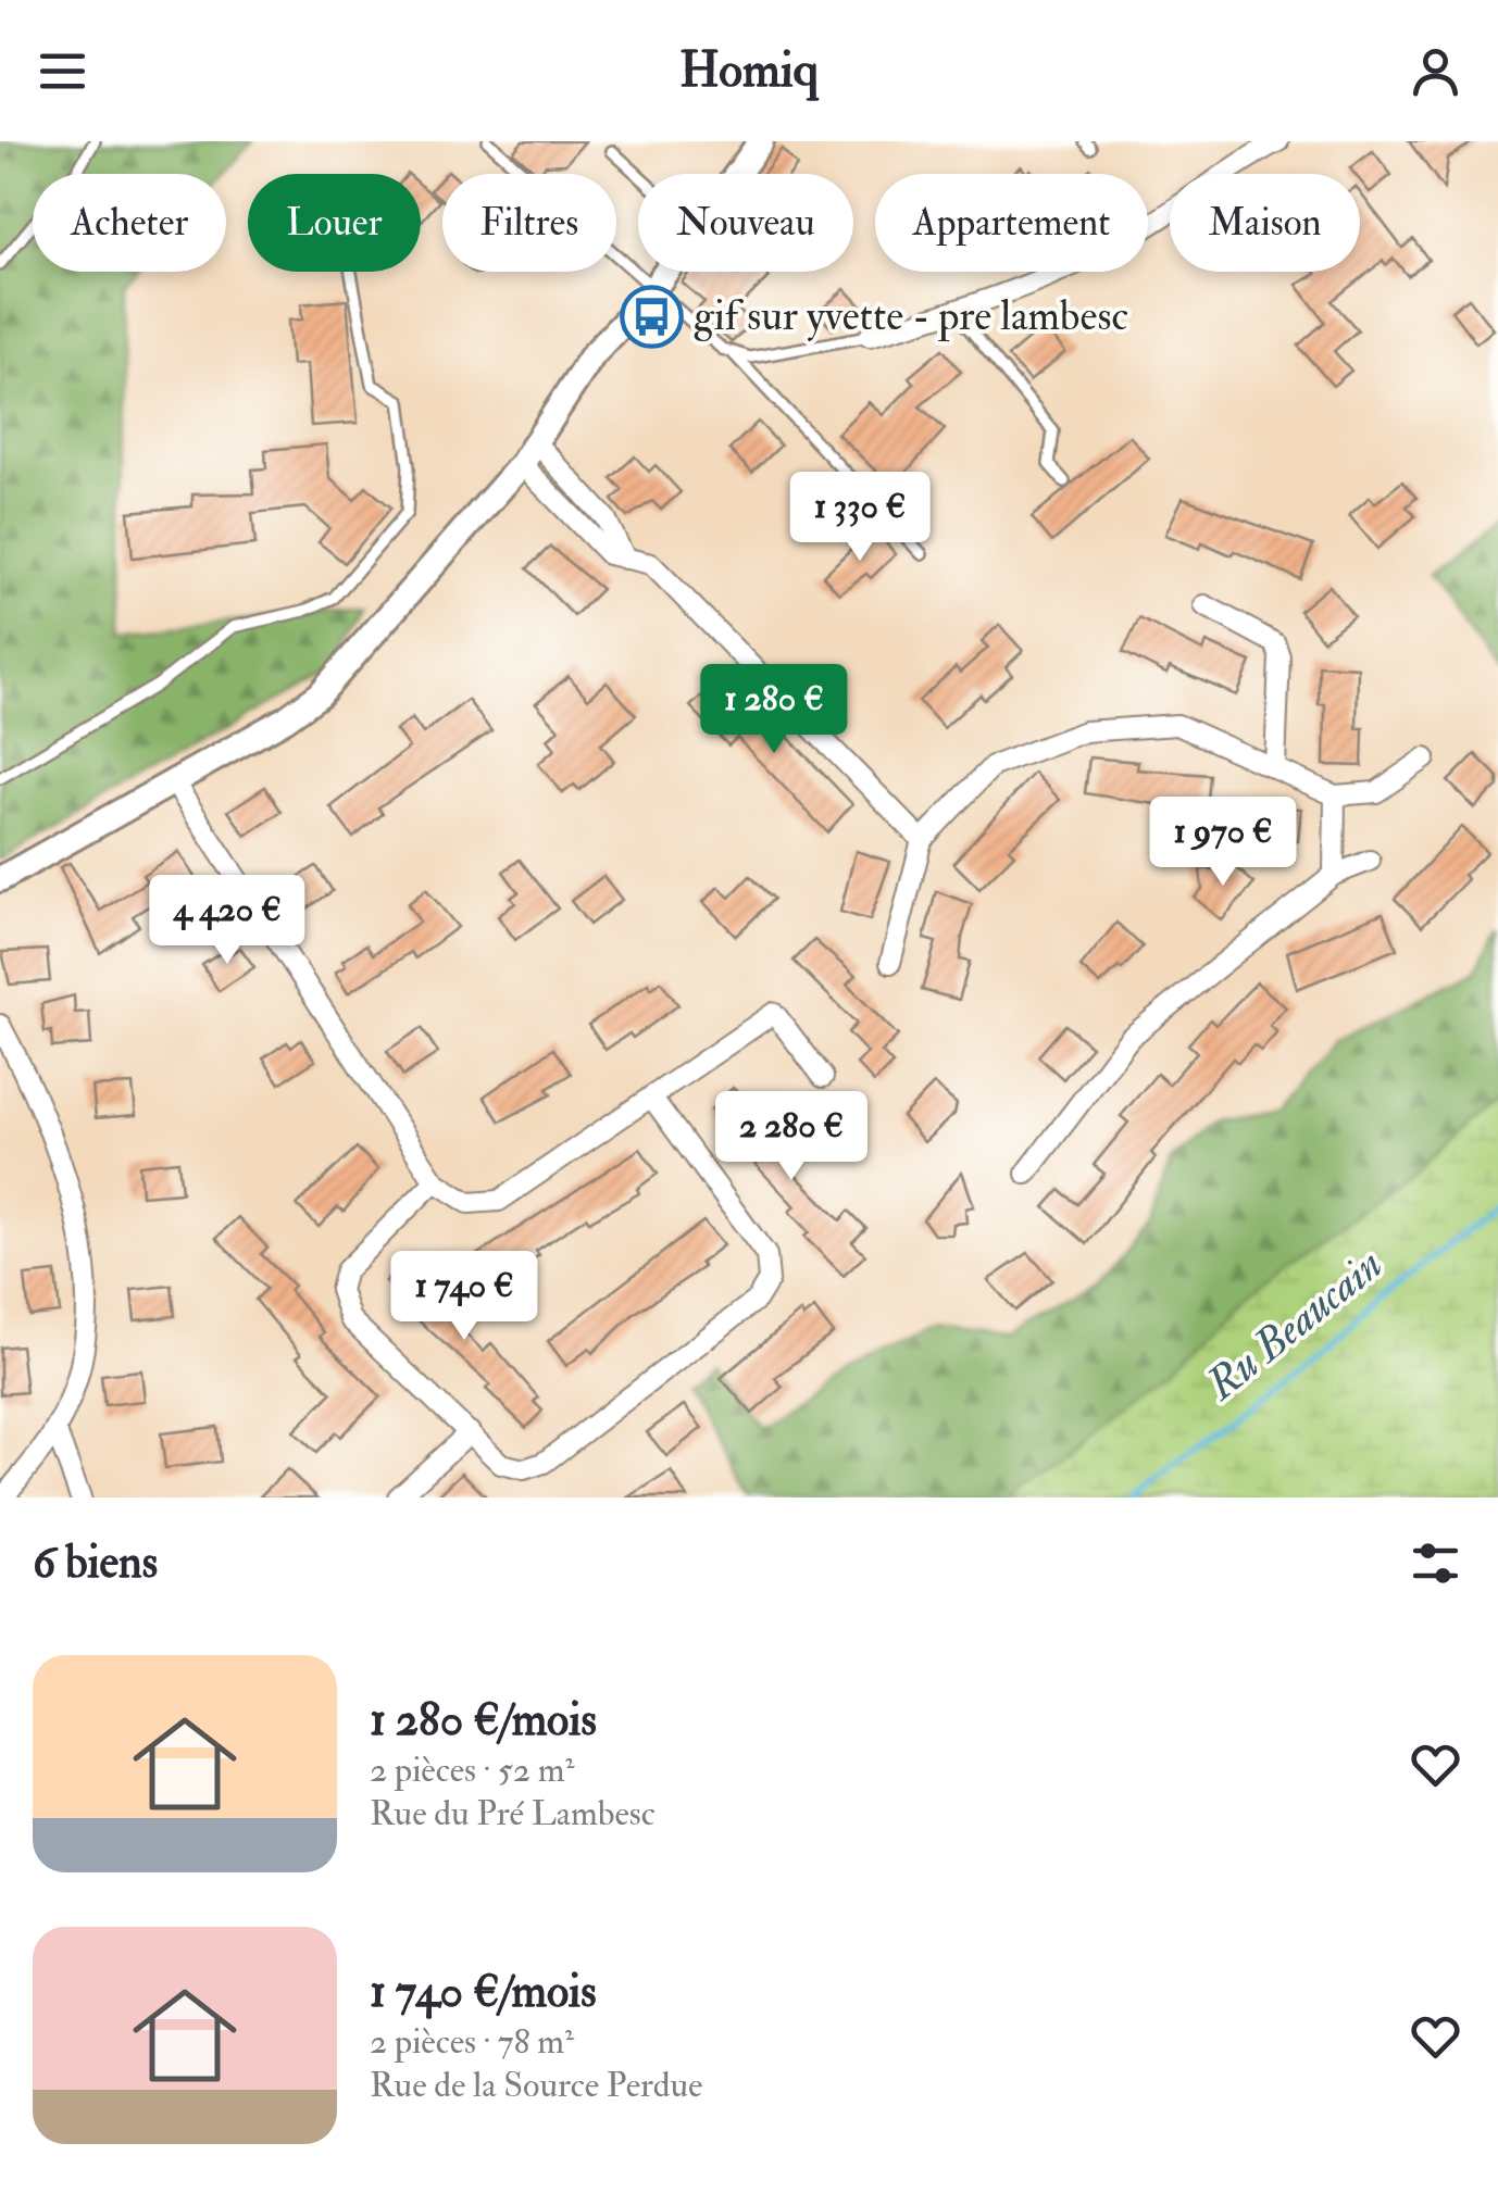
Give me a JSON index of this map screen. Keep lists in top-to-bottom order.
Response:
{
  "water": ["Ru Beaucain"],
  "places": {
    "bus stop": ["gif sur yvette - pre lambesc"]
  },
  "page": {
    "header": "Homiq",
    "chip": [
      "Acheter",
      "Louer",
      "Filtres",
      "Nouveau",
      "Appartement",
      "Maison"
    ],
    "price": [
      "1 330 €",
      "1 280 €",
      "1 970 €",
      "4 420 €",
      "2 280 €",
      "1 740 €"
    ],
    "heading": "6 biens",
    "list": [
      {
        "name": "1 280 €/mois",
        "note": "2 pièces · 52 m² · Rue du Pré Lambesc"
      },
      {
        "name": "1 740 €/mois",
        "note": "2 pièces · 78 m² · Rue de la Source Perdue"
      }
    ]
  }
}
